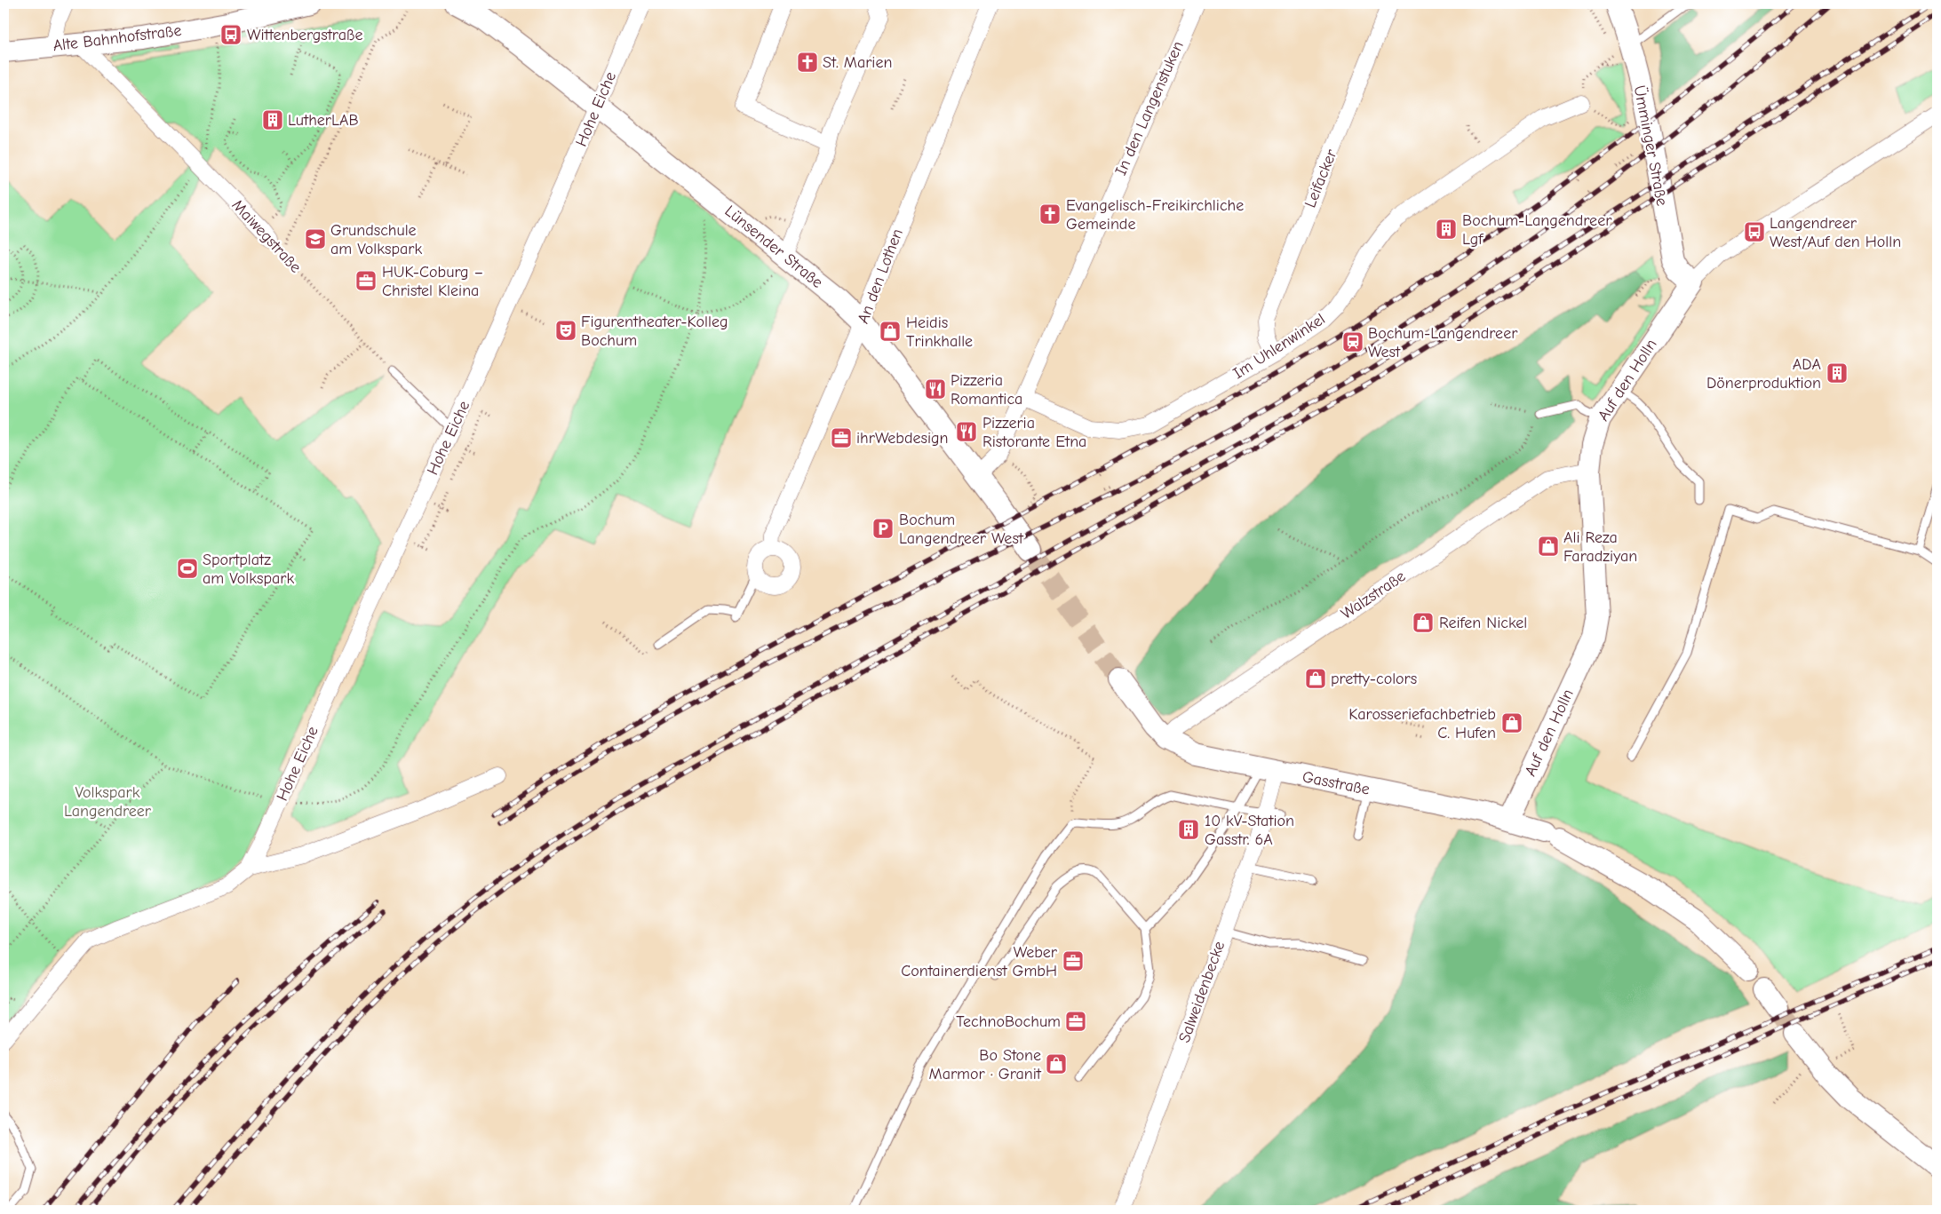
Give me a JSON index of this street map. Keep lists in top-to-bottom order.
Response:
{
  "streets": {
    "street": [
      "Alte Bahnhofstraße",
      "In den Langenstuken",
      "Hohe Eiche",
      "Ümminger Straße",
      "Leifacker",
      "Maiwegstraße",
      "Lünsender Straße",
      "An den Lothen",
      "Im Uhlenwinkel",
      "Auf den Holln",
      "Walzstraße",
      "Gasstraße",
      "Salweidenbecke"
    ]
  },
  "crossings": [
    ["Alte Bahnhofstraße", "Maiwegstraße"],
    ["In den Langenstuken", "Lünsender Straße"],
    ["In den Langenstuken", "Im Uhlenwinkel"],
    ["Hohe Eiche", "Lünsender Straße"],
    ["Ümminger Straße", "Auf den Holln"],
    ["Leifacker", "Im Uhlenwinkel"],
    ["Lünsender Straße", "An den Lothen"],
    ["Auf den Holln", "Walzstraße"],
    ["Auf den Holln", "Gasstraße"],
    ["Walzstraße", "Gasstraße"],
    ["Gasstraße", "Salweidenbecke"]
  ],
  "parks": ["Volkspark Langendreer"],
  "places": {
    "bus stop": ["Wittenbergstraße", "Langendreer West/Auf den Holln"],
    "church": ["St. Marien", "Evangelisch-Freikirchliche Gemeinde"],
    "building": [
      "LutherLAB",
      "Bochum-Langendreer Lgf",
      "ADA Dönerproduktion",
      "10 kV-Station Gasstr. 6A"
    ],
    "school or university": ["Grundschule am Volkspark"],
    "office": [
      "HUK-Coburg – Christel Kleina",
      "ihrWebdesign",
      "Weber Containerdienst GmbH",
      "TechnoBochum"
    ],
    "theatre": ["Figurentheater-Kolleg Bochum"],
    "shop": [
      "Heidis Trinkhalle",
      "Ali Reza Faradziyan",
      "Reifen Nickel",
      "pretty-colors",
      "Karosseriefachbetrieb C. Hufen",
      "Bo Stone Marmor · Granit"
    ],
    "station": ["Bochum-Langendreer West"],
    "restaurant": ["Pizzeria Romantica", "Pizzeria Ristorante Etna"],
    "parking": ["Bochum Langendreer West"],
    "sports": ["Sportplatz am Volkspark"]
  }
}
